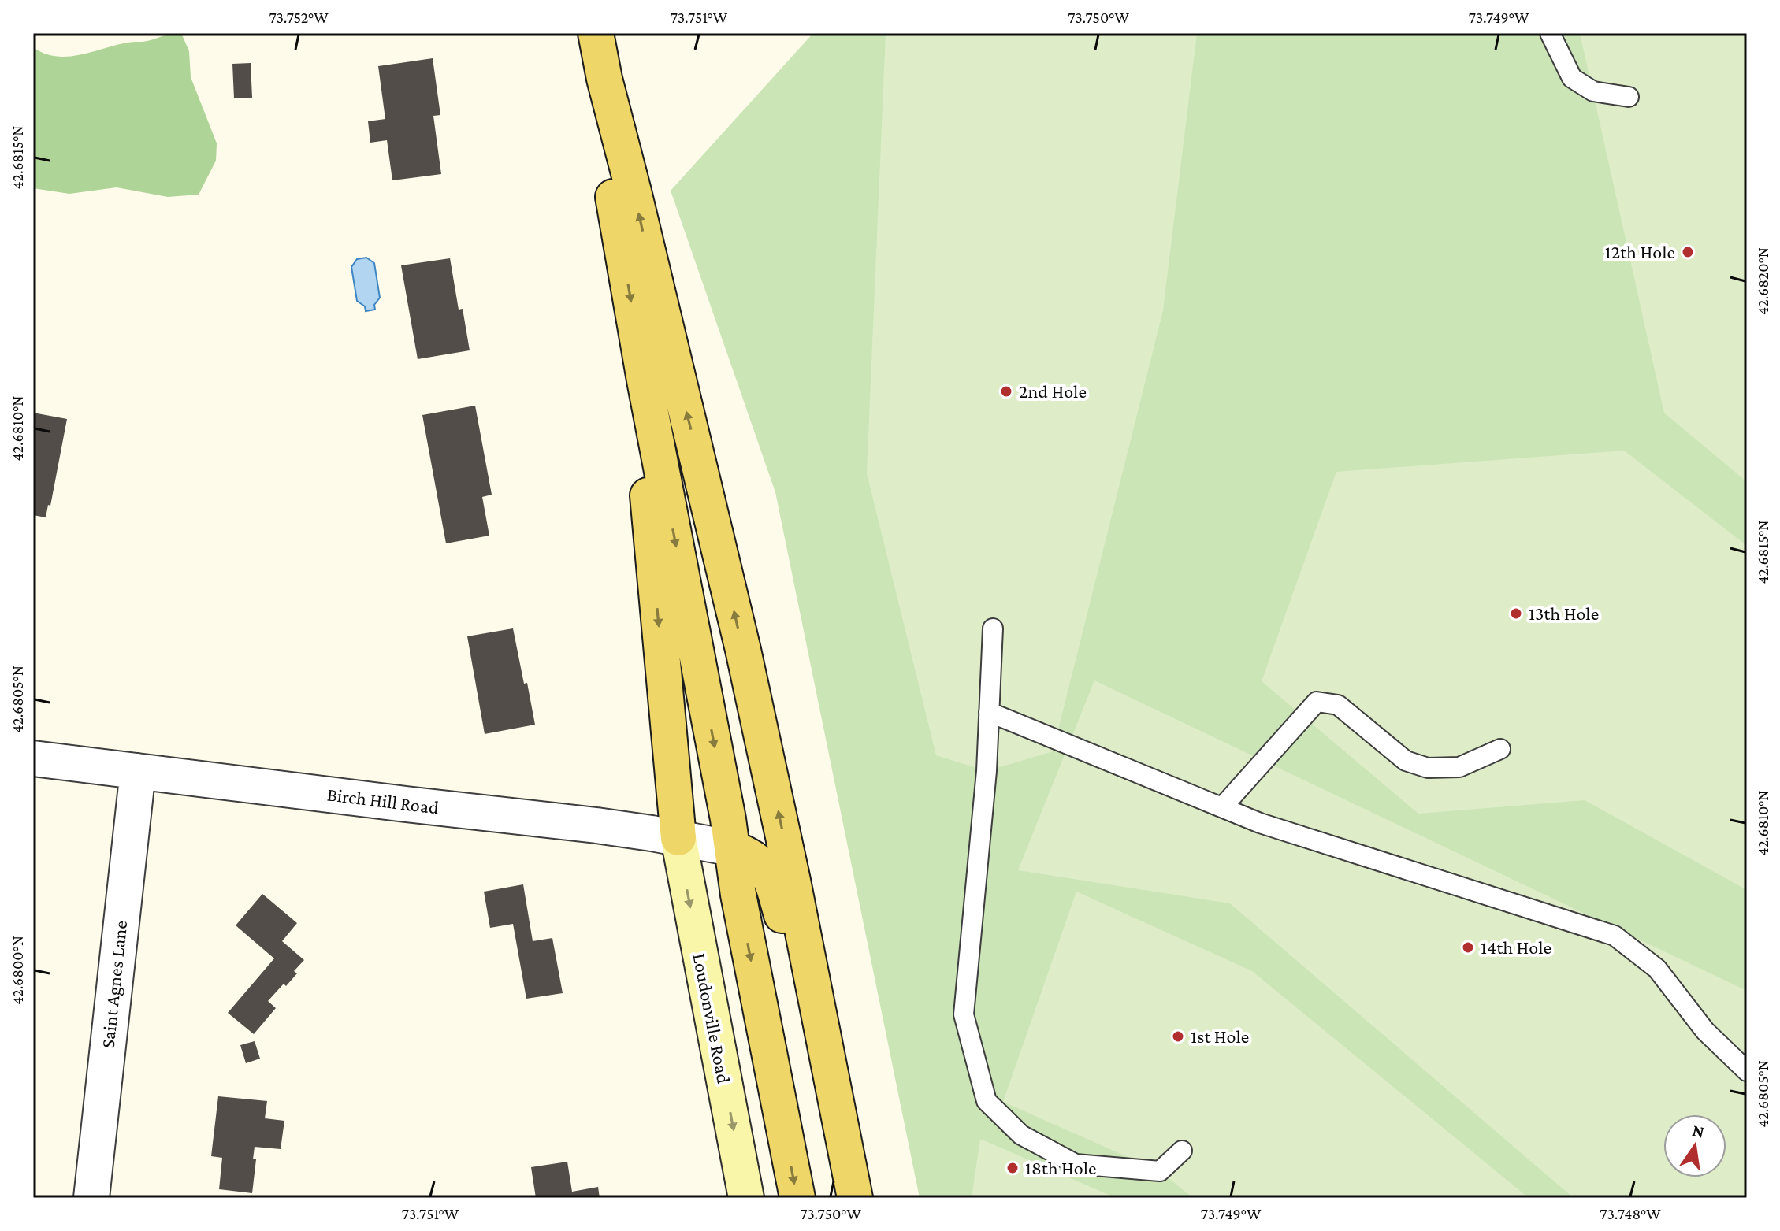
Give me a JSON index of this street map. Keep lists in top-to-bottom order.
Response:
{
  "streets": {
    "main road": ["Loudonville Road"],
    "street": ["Birch Hill Road", "Saint Agnes Lane"]
  },
  "crossings": [
    ["Birch Hill Road", "Saint Agnes Lane"],
    ["Birch Hill Road", "Loudonville Road"]
  ],
  "places": [
    "12th Hole",
    "2nd Hole",
    "13th Hole",
    "14th Hole",
    "1st Hole",
    "18th Hole"
  ],
  "north": "top",
  "coordinates": [
    "73.752°W",
    "73.751°W",
    "73.750°W",
    "73.749°W",
    "42.6815°N",
    "42.6820°N",
    "42.6810°N",
    "42.6805°N",
    "42.6800°N",
    "73.748°W"
  ]
}
